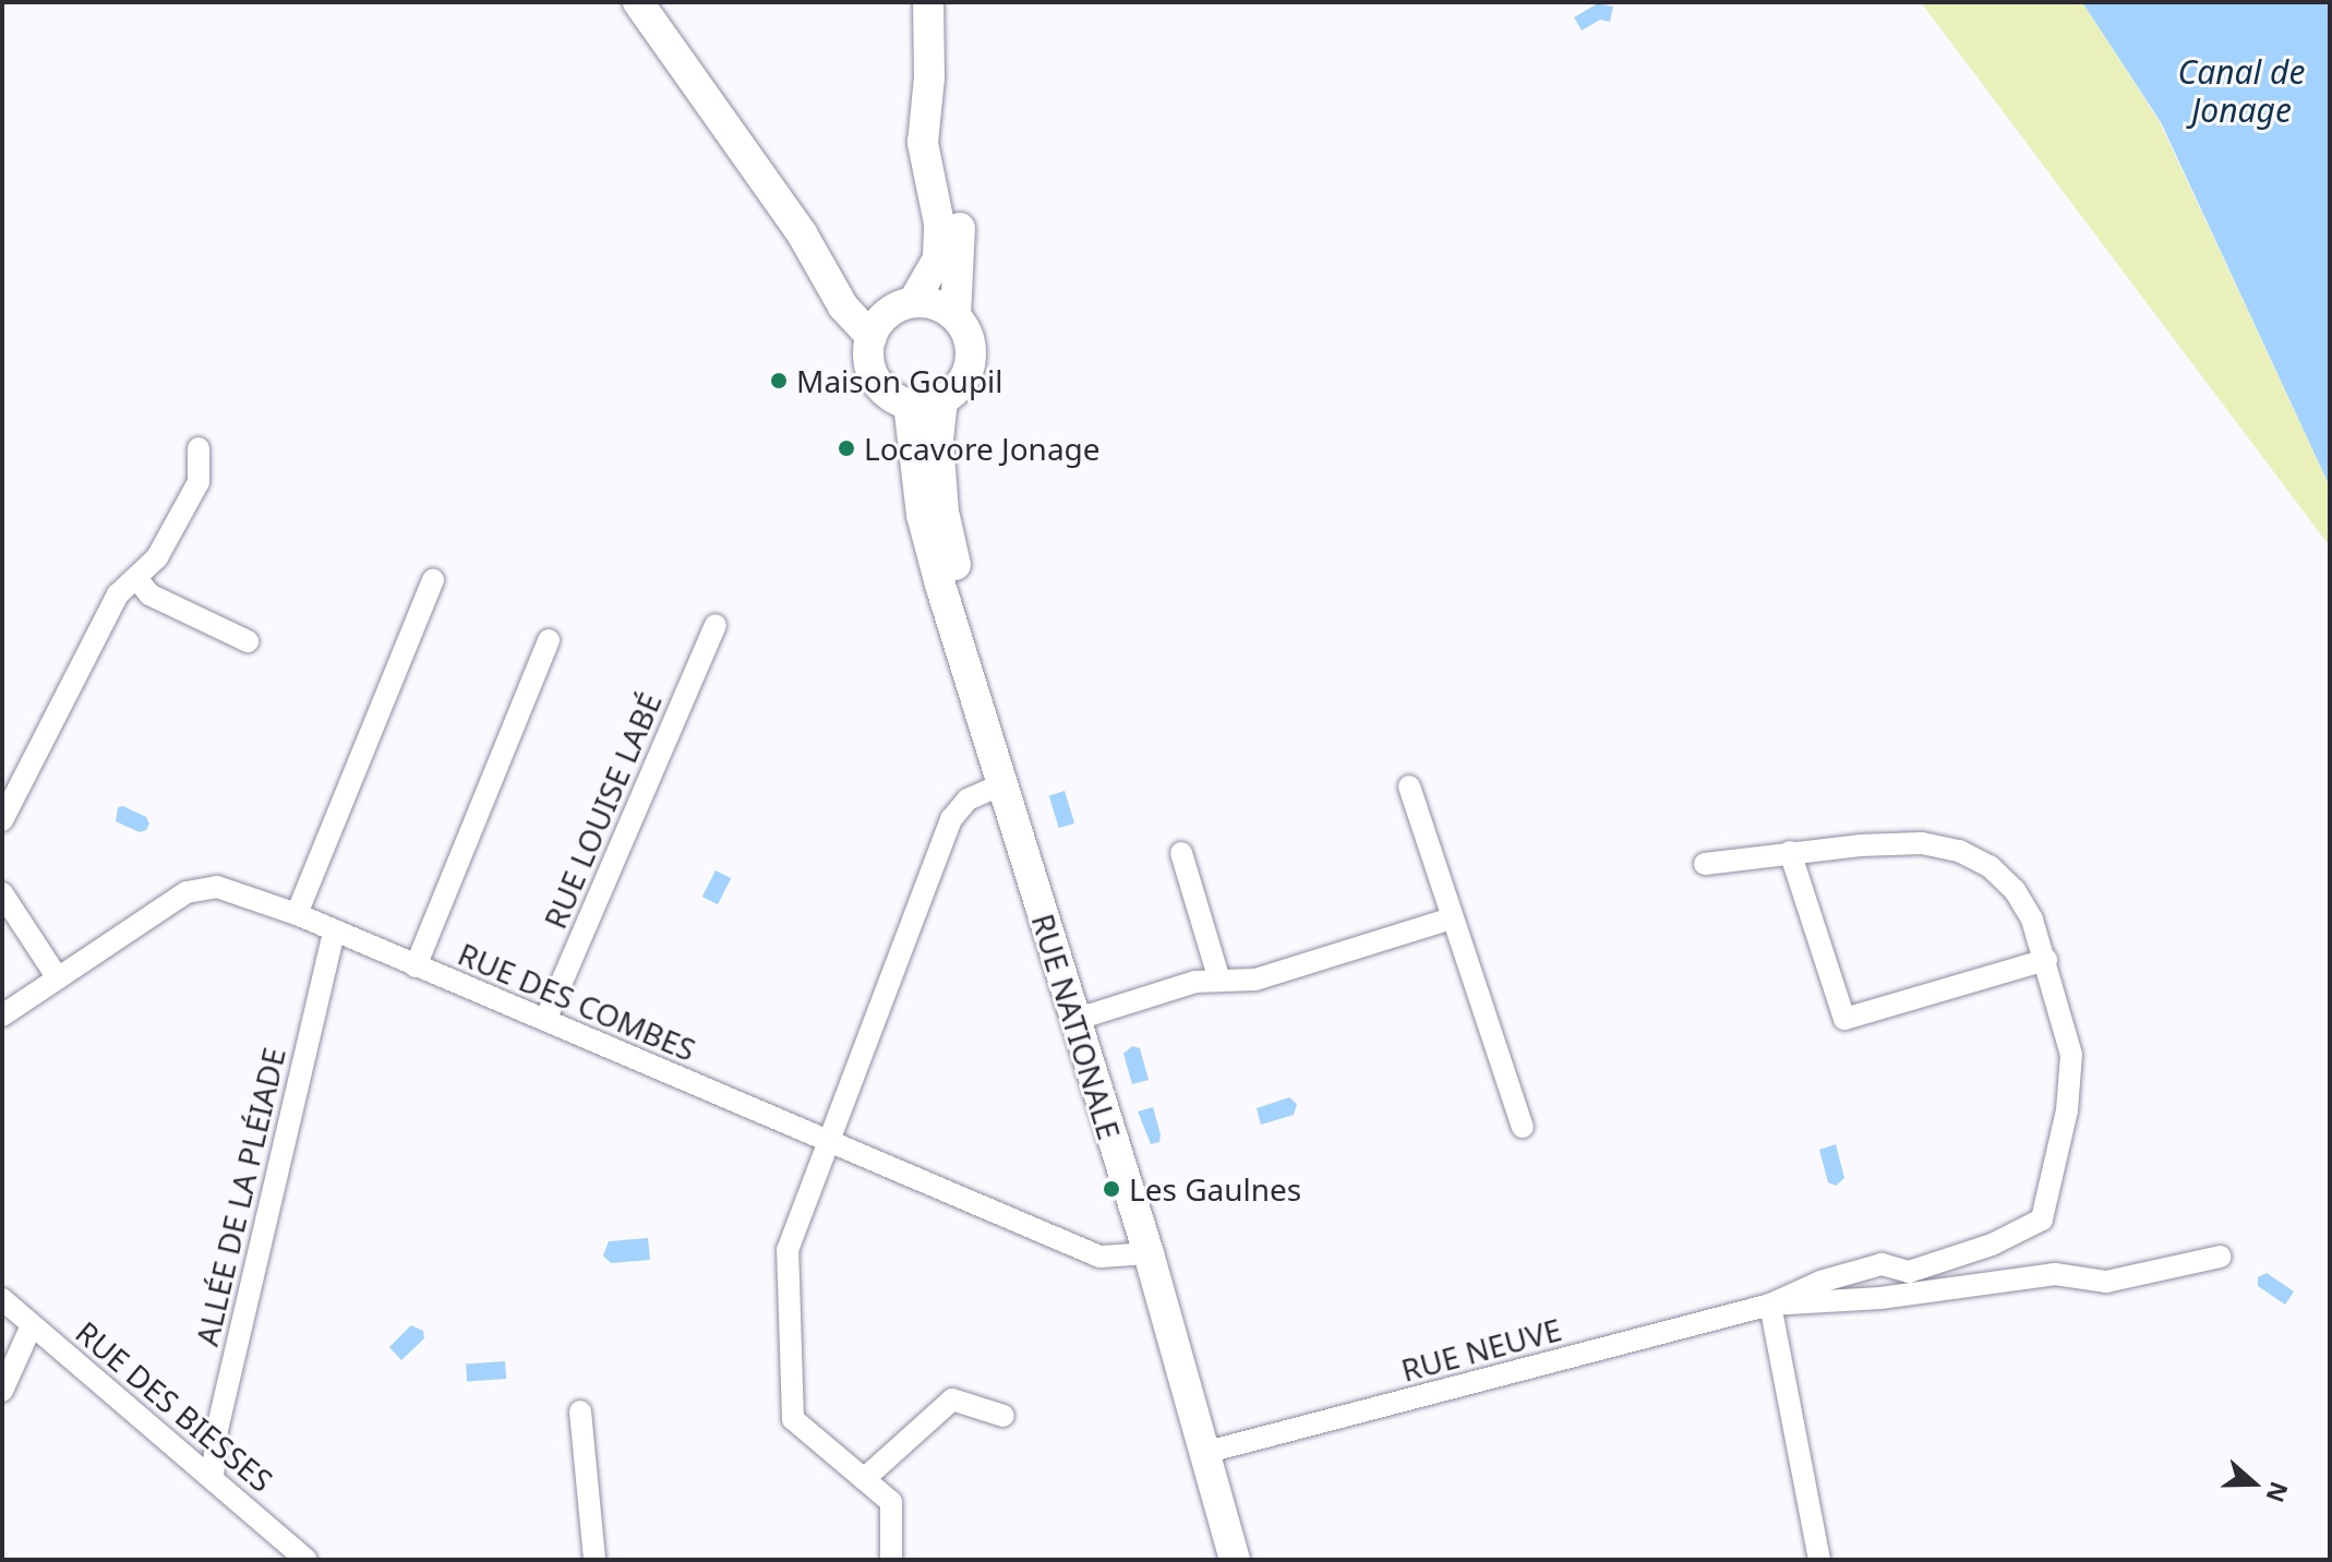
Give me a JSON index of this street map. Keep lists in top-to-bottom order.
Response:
{
  "streets": {
    "main road": ["RUE NATIONALE"],
    "street": [
      "RUE LOUISE LABÉ",
      "RUE DES COMBES",
      "ALLÉE DE LA PLÉIADE",
      "RUE NEUVE",
      "RUE DES BIESSES"
    ]
  },
  "crossings": [
    ["RUE LOUISE LABÉ", "RUE DES COMBES"],
    ["RUE DES COMBES", "RUE NATIONALE"],
    ["RUE DES COMBES", "ALLÉE DE LA PLÉIADE"],
    ["RUE NATIONALE", "RUE NEUVE"],
    ["ALLÉE DE LA PLÉIADE", "RUE DES BIESSES"]
  ],
  "water": ["Canal de Jonage"],
  "places": ["Maison Goupil", "Locavore Jonage", "Les Gaulnes"],
  "north": "right"
}
